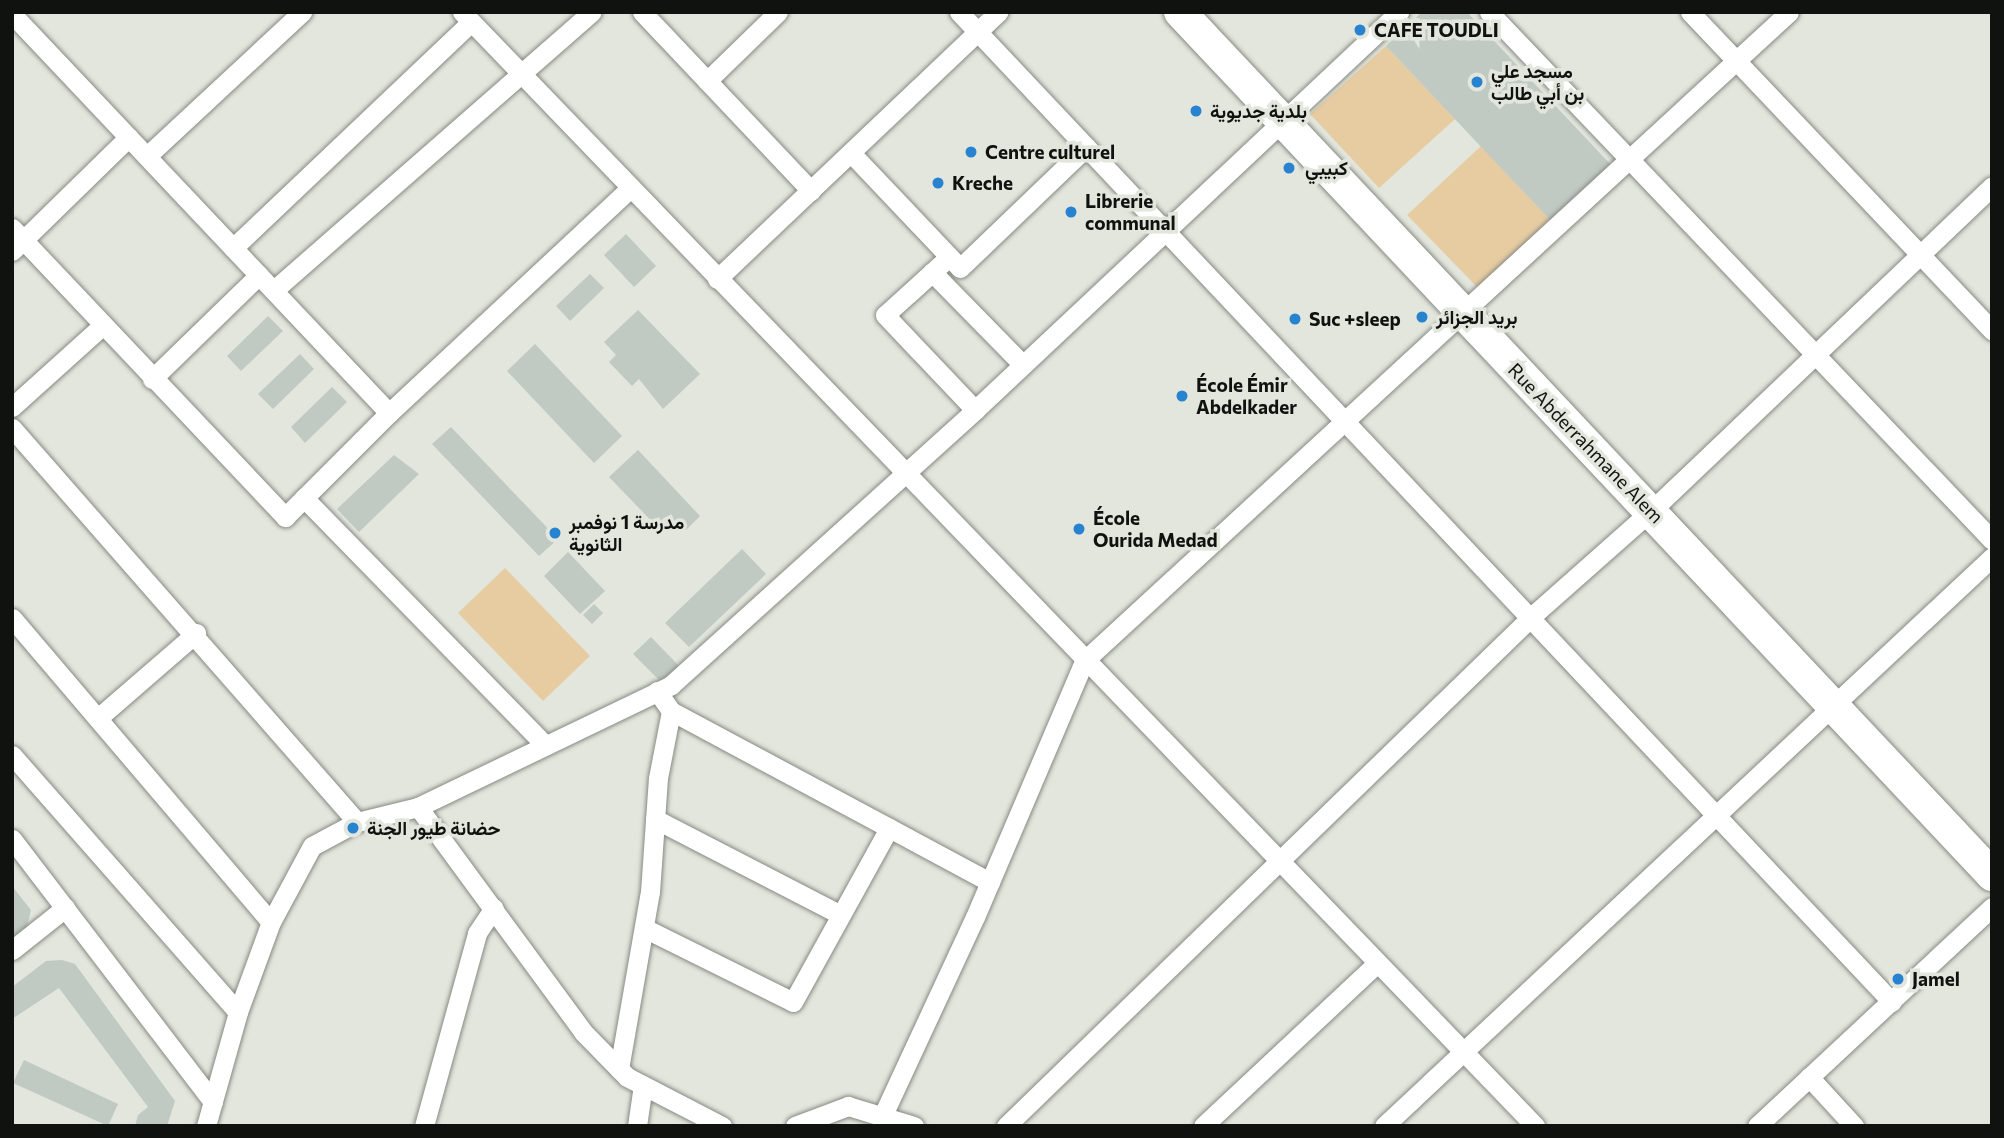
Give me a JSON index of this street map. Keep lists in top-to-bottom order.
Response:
{
  "streets": {
    "main road": ["Rue Abderrahmane Alem"]
  },
  "places": [
    "CAFE TOUDLI",
    "مسجد علي بن أبي طالب",
    "بلدية جديوية",
    "Centre culturel",
    "كبيبي",
    "Kreche",
    "Librerie communal",
    "بريد الجزائر",
    "Suc +sleep",
    "École Émir Abdelkader",
    "École Ourida Medad",
    "مدرسة 1 نوفمبر الثانوية",
    "حضانة طيور الجنة",
    "Jamel"
  ]
}
